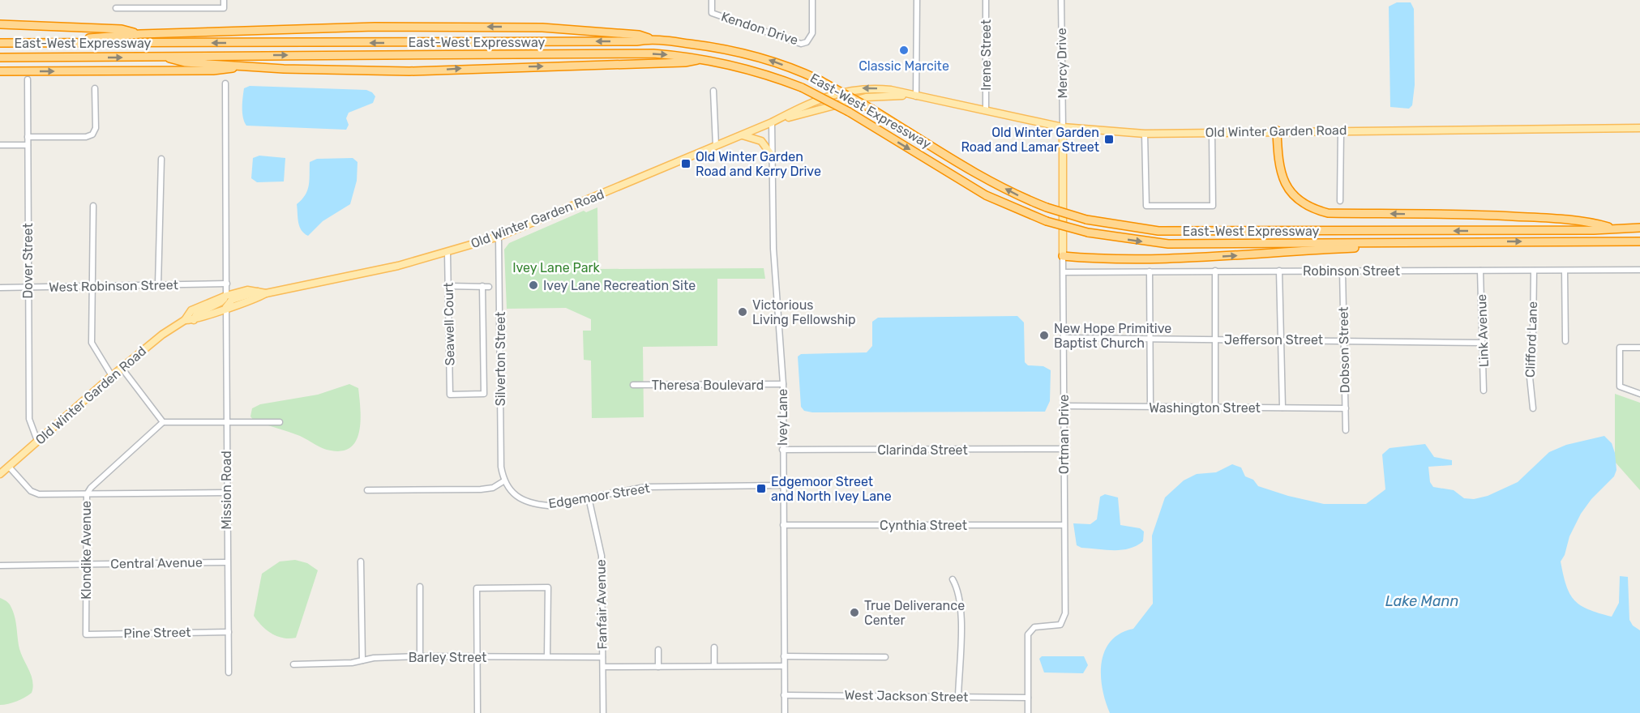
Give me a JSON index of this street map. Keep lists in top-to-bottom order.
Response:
{
  "streets": {
    "highway": ["East-West Expressway"],
    "main road": ["Old Winter Garden Road", "Ortman Drive"],
    "street": [
      "Kendon Drive",
      "Irene Street",
      "Mercy Drive",
      "Dover Street",
      "Robinson Street",
      "West Robinson Street",
      "Seawell Court",
      "Link Avenue",
      "Jefferson Street",
      "Clifford Lane",
      "Dobson Street",
      "Silverton Street",
      "Theresa Boulevard",
      "Washington Street",
      "Ivey Lane",
      "Clarinda Street",
      "Mission Road",
      "Edgemoor Street",
      "Cynthia Street",
      "Klondike Avenue",
      "Central Avenue",
      "Fanfair Avenue",
      "Pine Street",
      "Barley Street",
      "West Jackson Street"
    ]
  },
  "crossings": [
    ["Irene Street", "Old Winter Garden Road"],
    ["Mercy Drive", "Old Winter Garden Road"],
    ["Mercy Drive", "Ortman Drive"],
    ["Old Winter Garden Road", "Dover Street"],
    ["Old Winter Garden Road", "Seawell Court"],
    ["Old Winter Garden Road", "Silverton Street"],
    ["Old Winter Garden Road", "Ivey Lane"],
    ["Old Winter Garden Road", "Ortman Drive"],
    ["Old Winter Garden Road", "Mission Road"],
    ["Dover Street", "West Robinson Street"],
    ["Robinson Street", "Link Avenue"],
    ["Robinson Street", "Clifford Lane"],
    ["Robinson Street", "Dobson Street"],
    ["Robinson Street", "Ortman Drive"],
    ["Link Avenue", "Jefferson Street"],
    ["Jefferson Street", "Dobson Street"],
    ["Jefferson Street", "Ortman Drive"],
    ["Dobson Street", "Washington Street"],
    ["Silverton Street", "Edgemoor Street"],
    ["Theresa Boulevard", "Ivey Lane"],
    ["Washington Street", "Ortman Drive"],
    ["Ivey Lane", "Clarinda Street"],
    ["Ivey Lane", "Edgemoor Street"],
    ["Ivey Lane", "Cynthia Street"],
    ["Ivey Lane", "West Jackson Street"],
    ["Ortman Drive", "Clarinda Street"],
    ["Ortman Drive", "Cynthia Street"],
    ["Ortman Drive", "West Jackson Street"],
    ["Mission Road", "Central Avenue"],
    ["Mission Road", "Pine Street"],
    ["Edgemoor Street", "Fanfair Avenue"],
    ["Klondike Avenue", "Central Avenue"],
    ["Klondike Avenue", "Pine Street"],
    ["Fanfair Avenue", "Barley Street"]
  ],
  "water": ["Lake Mann"],
  "parks": ["Ivey Lane Park"],
  "places": {
    "other": [
      "Classic Marcite",
      "Ivey Lane Recreation Site",
      "Victorious Living Fellowship",
      "New Hope Primitive Baptist Church",
      "True Deliverance Center"
    ],
    "transit": ["Old Winter Garden Road and Lamar Street", "Old Winter Garden Road and Kerry Drive", "Edgemoor Street and North Ivey Lane"]
  }
}
